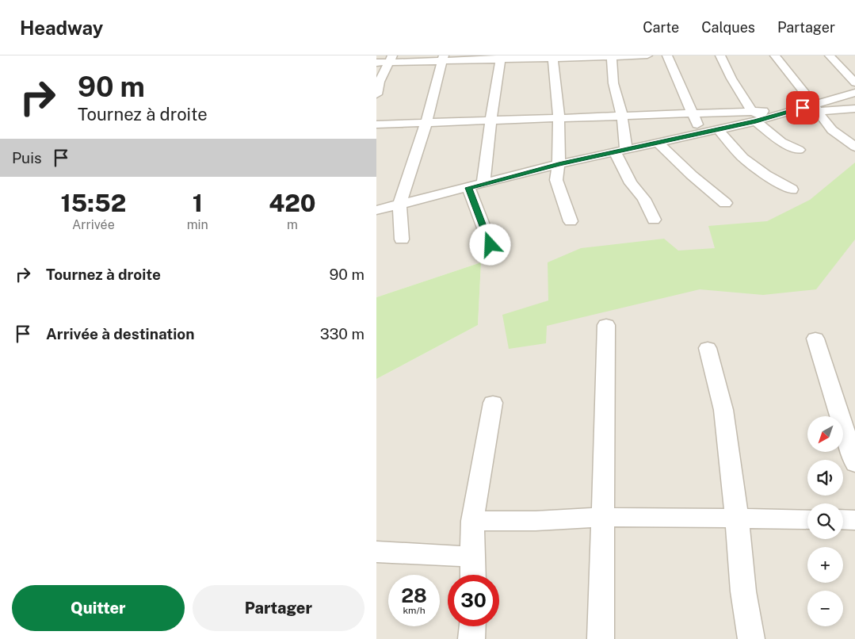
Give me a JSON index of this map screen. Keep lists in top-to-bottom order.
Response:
{
  "north": "bottom left",
  "page": {
    "header": "Headway",
    "nav": ["Carte", "Calques", "Partager"],
    "turn": ["90 m", "Tournez à droite"],
    "then": "Puis",
    "eta": [
      "15:52",
      "Arrivée",
      "1",
      "min",
      "420",
      "m"
    ],
    "list": [
      {
        "name": "Tournez à droite",
        "value": "90 m"
      },
      {
        "name": "Arrivée à destination",
        "value": "330 m"
      }
    ],
    "map_buttons": ["+", "−"],
    "speed": "28 km/h",
    "limit": "30",
    "buttons": ["Quitter", "Partager"]
  }
}
